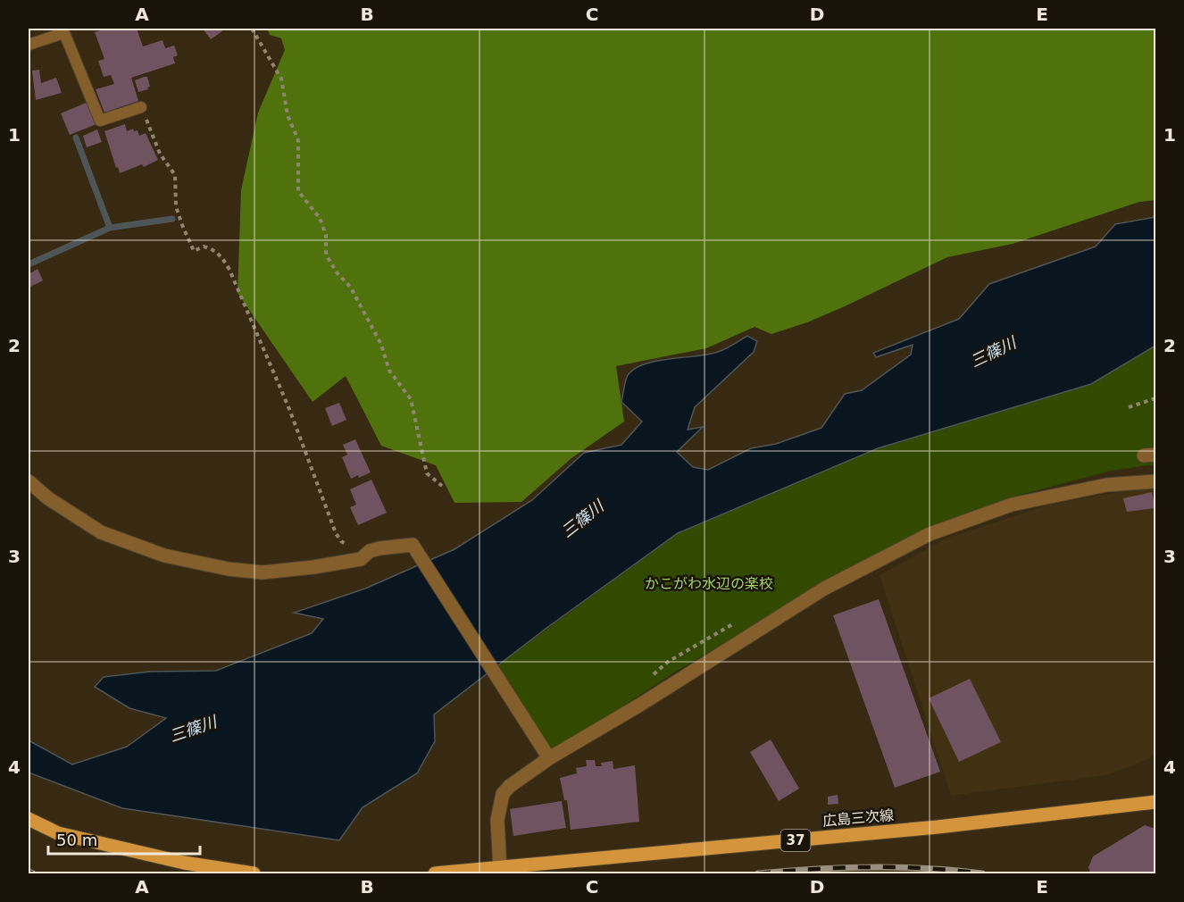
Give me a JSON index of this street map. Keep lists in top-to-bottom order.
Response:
{
  "streets": {
    "main road": ["広島三次線", "37"]
  },
  "water": ["三篠川"],
  "parks": ["かこがわ水辺の楽校"],
  "scale_bar": "50 m",
  "grid": {
    "columns": [
      "A",
      "B",
      "C",
      "D",
      "E"
    ],
    "rows": [
      "1",
      "2",
      "3",
      "4"
    ]
  }
}
